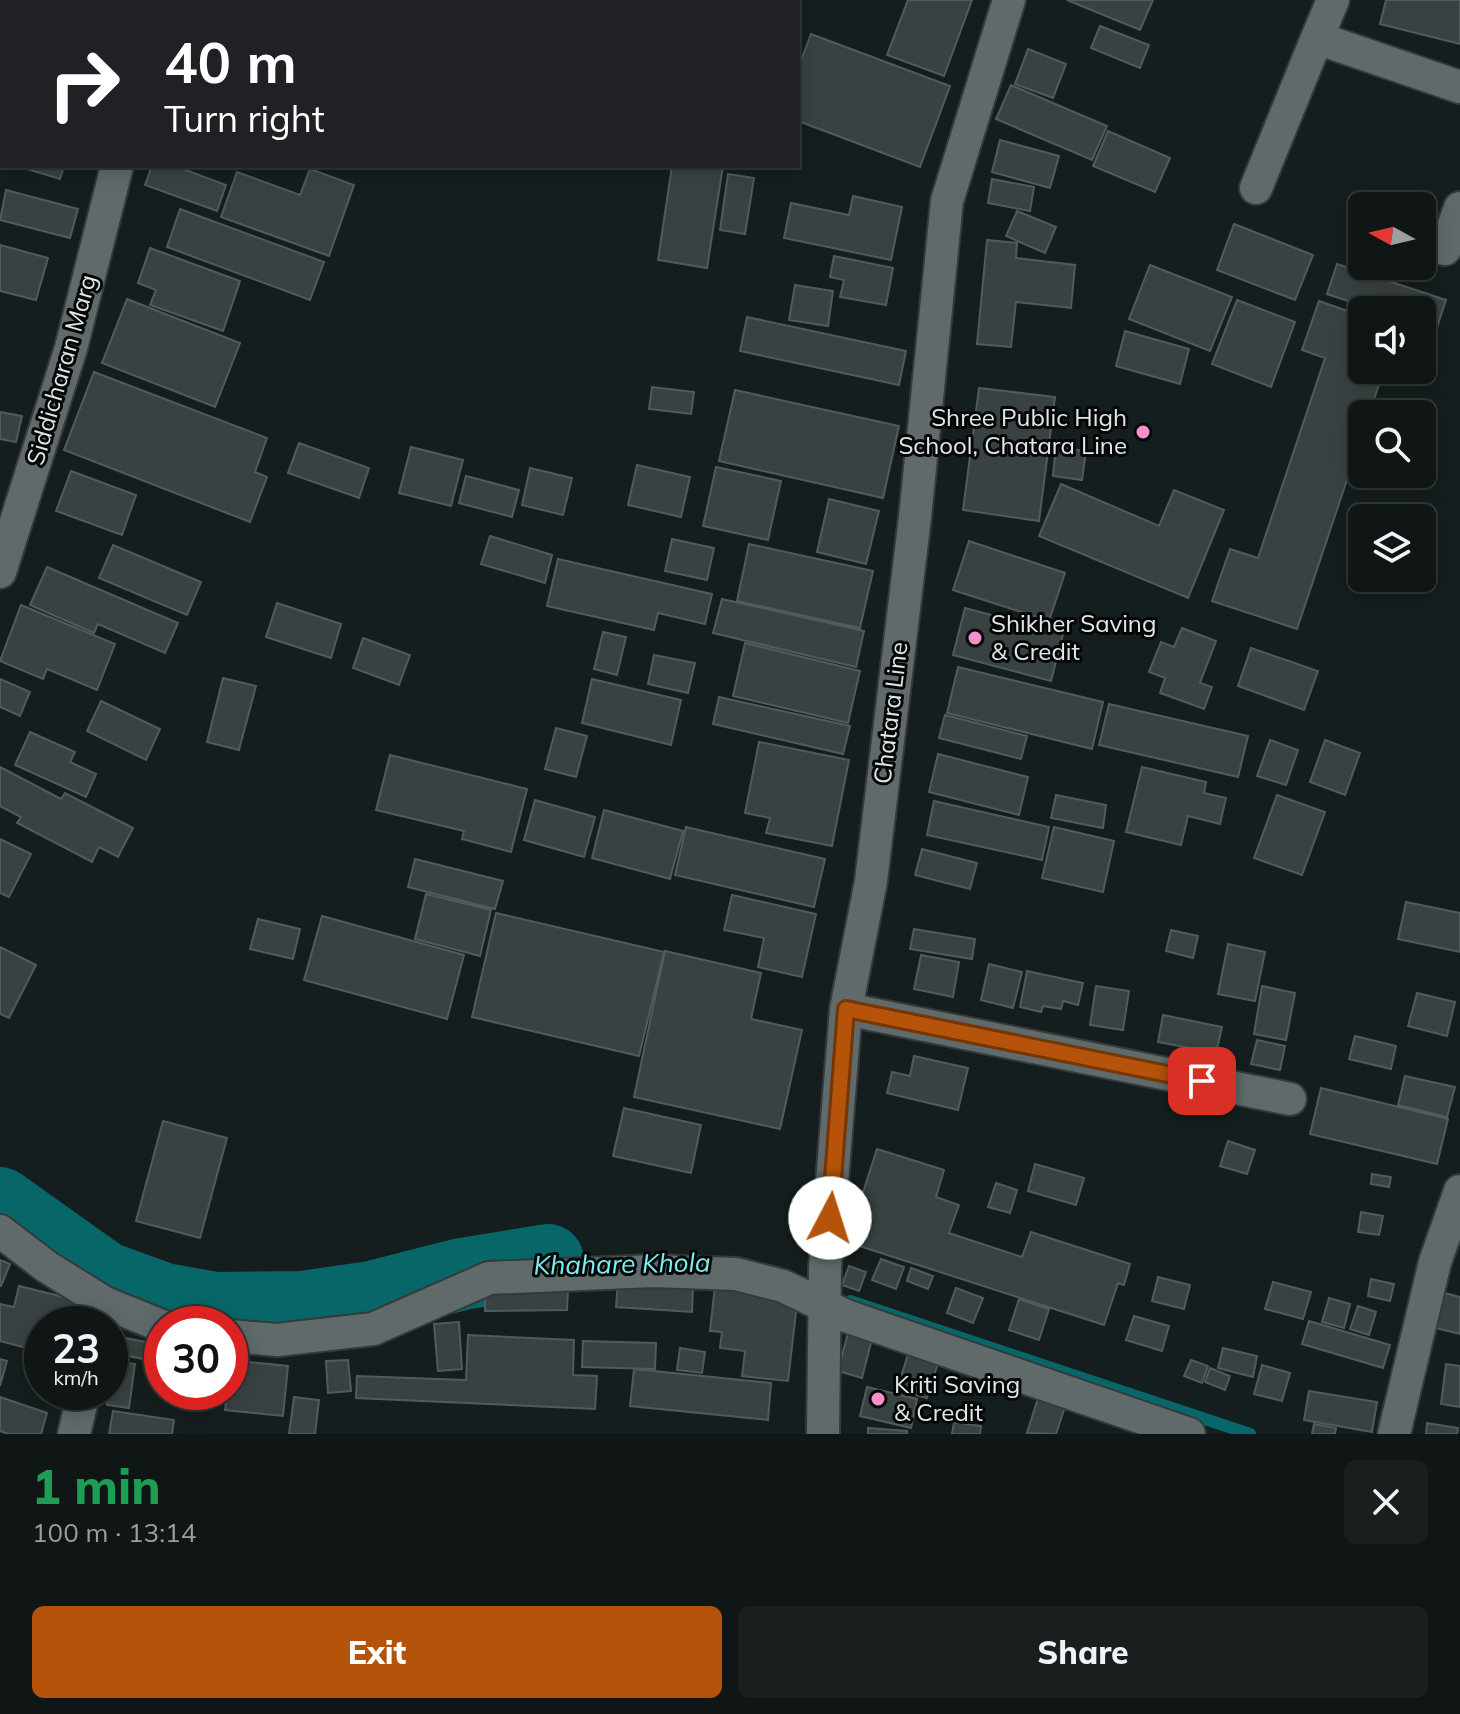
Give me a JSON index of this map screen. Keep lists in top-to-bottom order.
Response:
{
  "streets": {
    "street": ["Siddicharan Marg", "Chatara Line"]
  },
  "water": ["Khahare Khola"],
  "places": ["Shree Public High School, Chatara Line", "Shikher Saving & Credit", "Kriti Saving & Credit"],
  "north": "left",
  "page": {
    "turn": ["40 m", "Turn right"],
    "speed": "23 km/h",
    "limit": "30",
    "heading": ["1 min", "100 m · 13:14"],
    "buttons": ["Exit", "Share"]
  }
}
